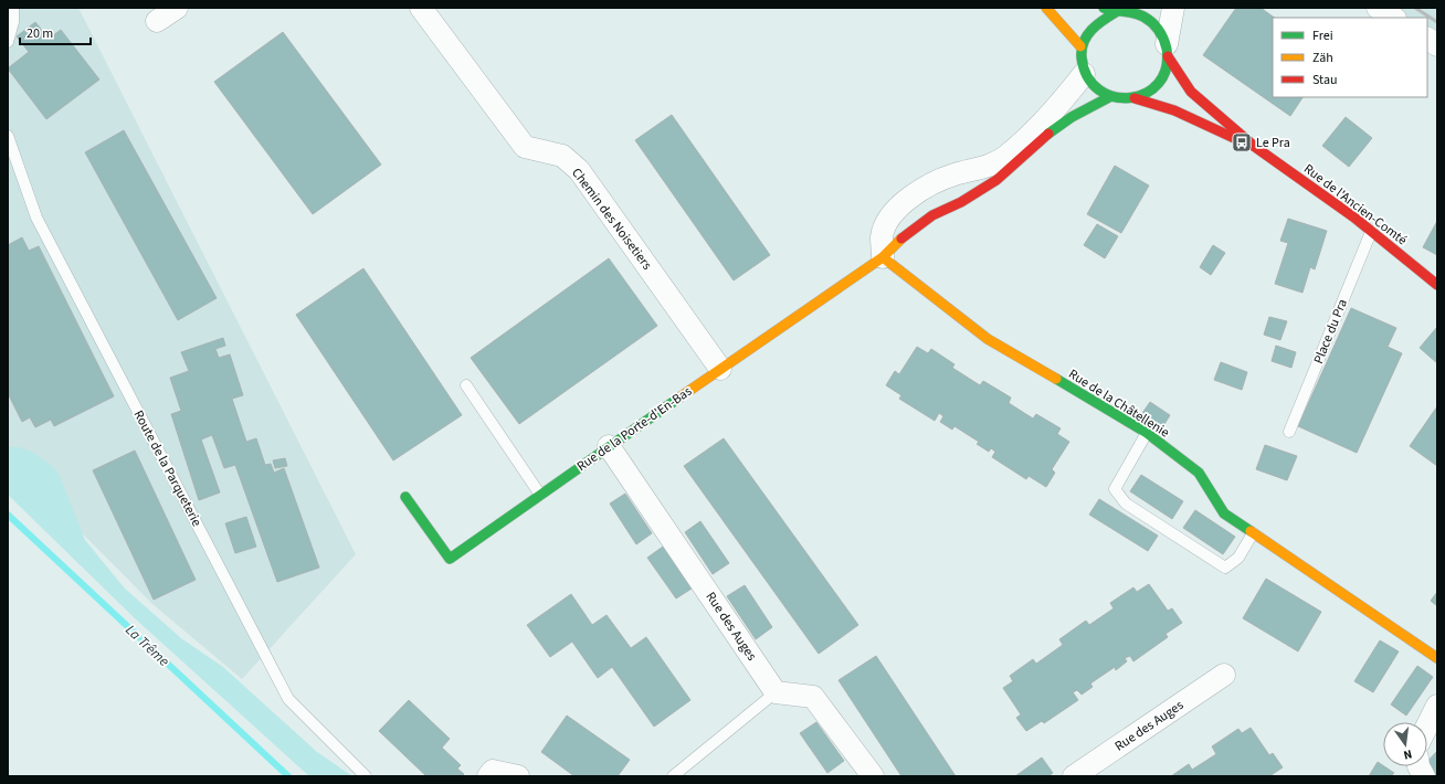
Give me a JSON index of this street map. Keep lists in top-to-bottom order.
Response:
{
  "streets": {
    "street": [
      "Rue de l'Ancien-Comté",
      "Chemin des Noisetiers",
      "Rue de la Châtellenie",
      "Rue de la Porte-d'En-Bas",
      "Rue des Auges"
    ],
    "lane": ["Place du Pra", "Route de la Parqueterie"]
  },
  "crossings": [
    ["Rue de l'Ancien-Comté", "Place du Pra"],
    ["Rue de l'Ancien-Comté", "Rue de la Porte-d'En-Bas"],
    ["Chemin des Noisetiers", "Rue de la Porte-d'En-Bas"],
    ["Rue de la Châtellenie", "Rue de la Porte-d'En-Bas"],
    ["Rue de la Porte-d'En-Bas", "Rue des Auges"]
  ],
  "water": ["La Trême"],
  "places": {
    "bus stop": ["Le Pra"]
  },
  "legend": ["Frei", "Zäh", "Stau"],
  "scale_bar": "20 m",
  "north": "bottom"
}
